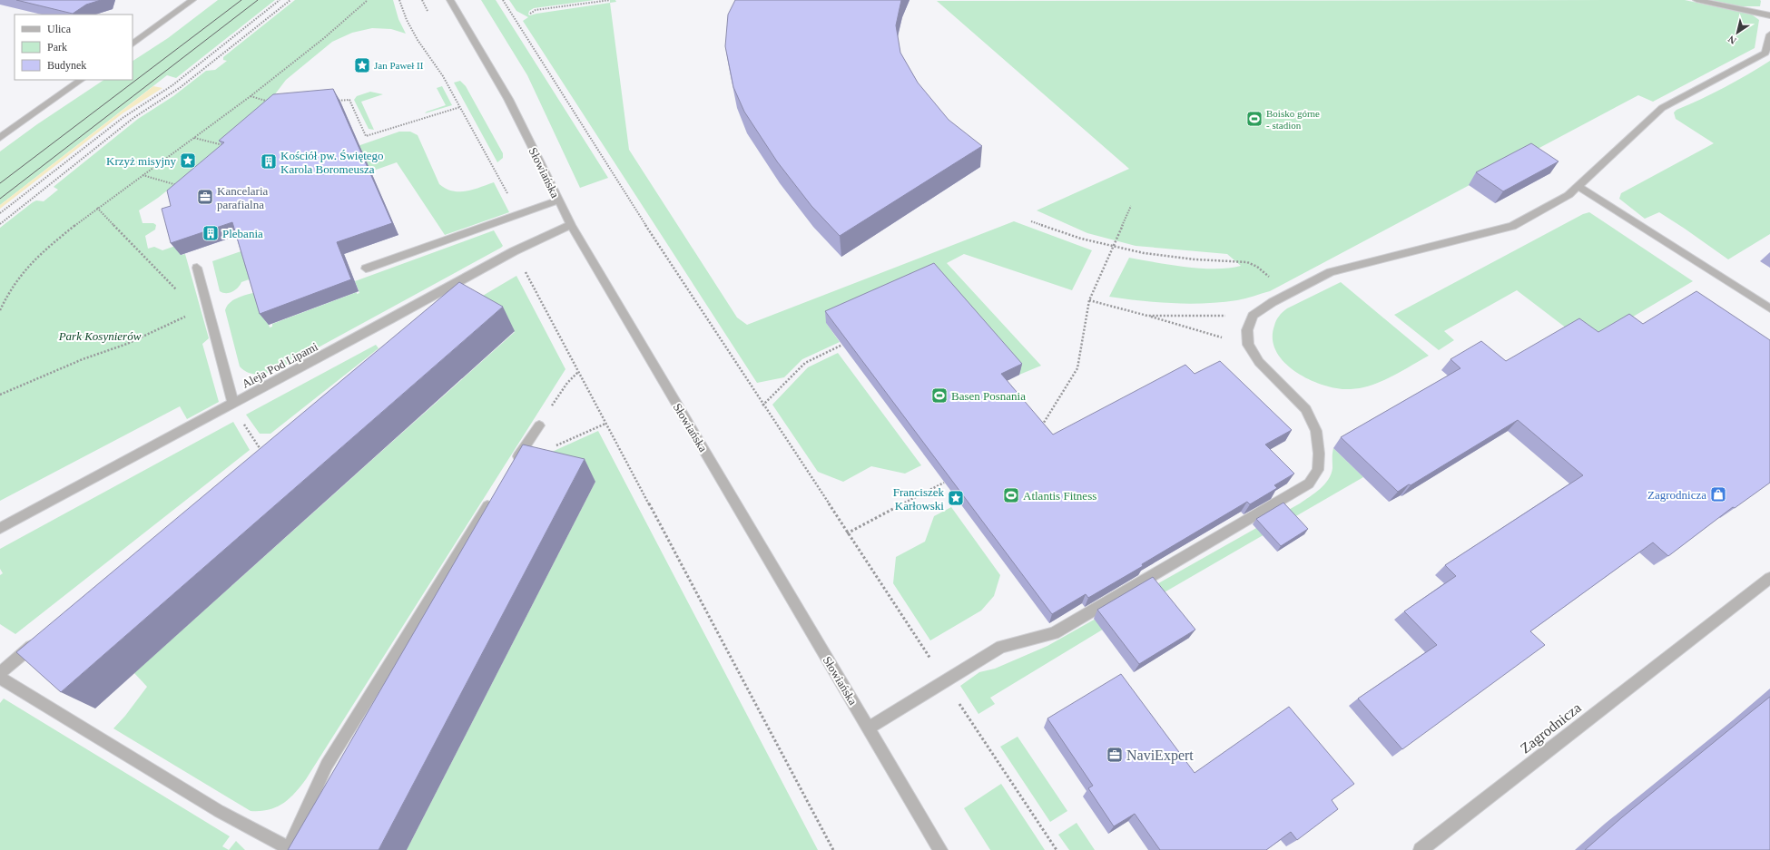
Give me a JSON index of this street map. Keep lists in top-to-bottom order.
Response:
{
  "streets": {
    "street": ["Słowiańska", "Aleja Pod Lipami", "Zagrodnicza"]
  },
  "crossings": [
    ["Słowiańska", "Aleja Pod Lipami"]
  ],
  "parks": ["Park Kosynierów"],
  "places": {
    "place": ["Jan Paweł II", "Krzyż misyjny", "Franciszek Karłowski"],
    "sports": ["Boisko górne - stadion", "Basen Posnania", "Atlantis Fitness"],
    "building": ["Kościół pw. Świętego Karola Boromeusza", "Plebania"],
    "office": ["Kancelaria parafialna", "NaviExpert"],
    "shop": ["Zagrodnicza"]
  },
  "legend": ["Ulica", "Park", "Budynek"],
  "north": "bottom left"
}
